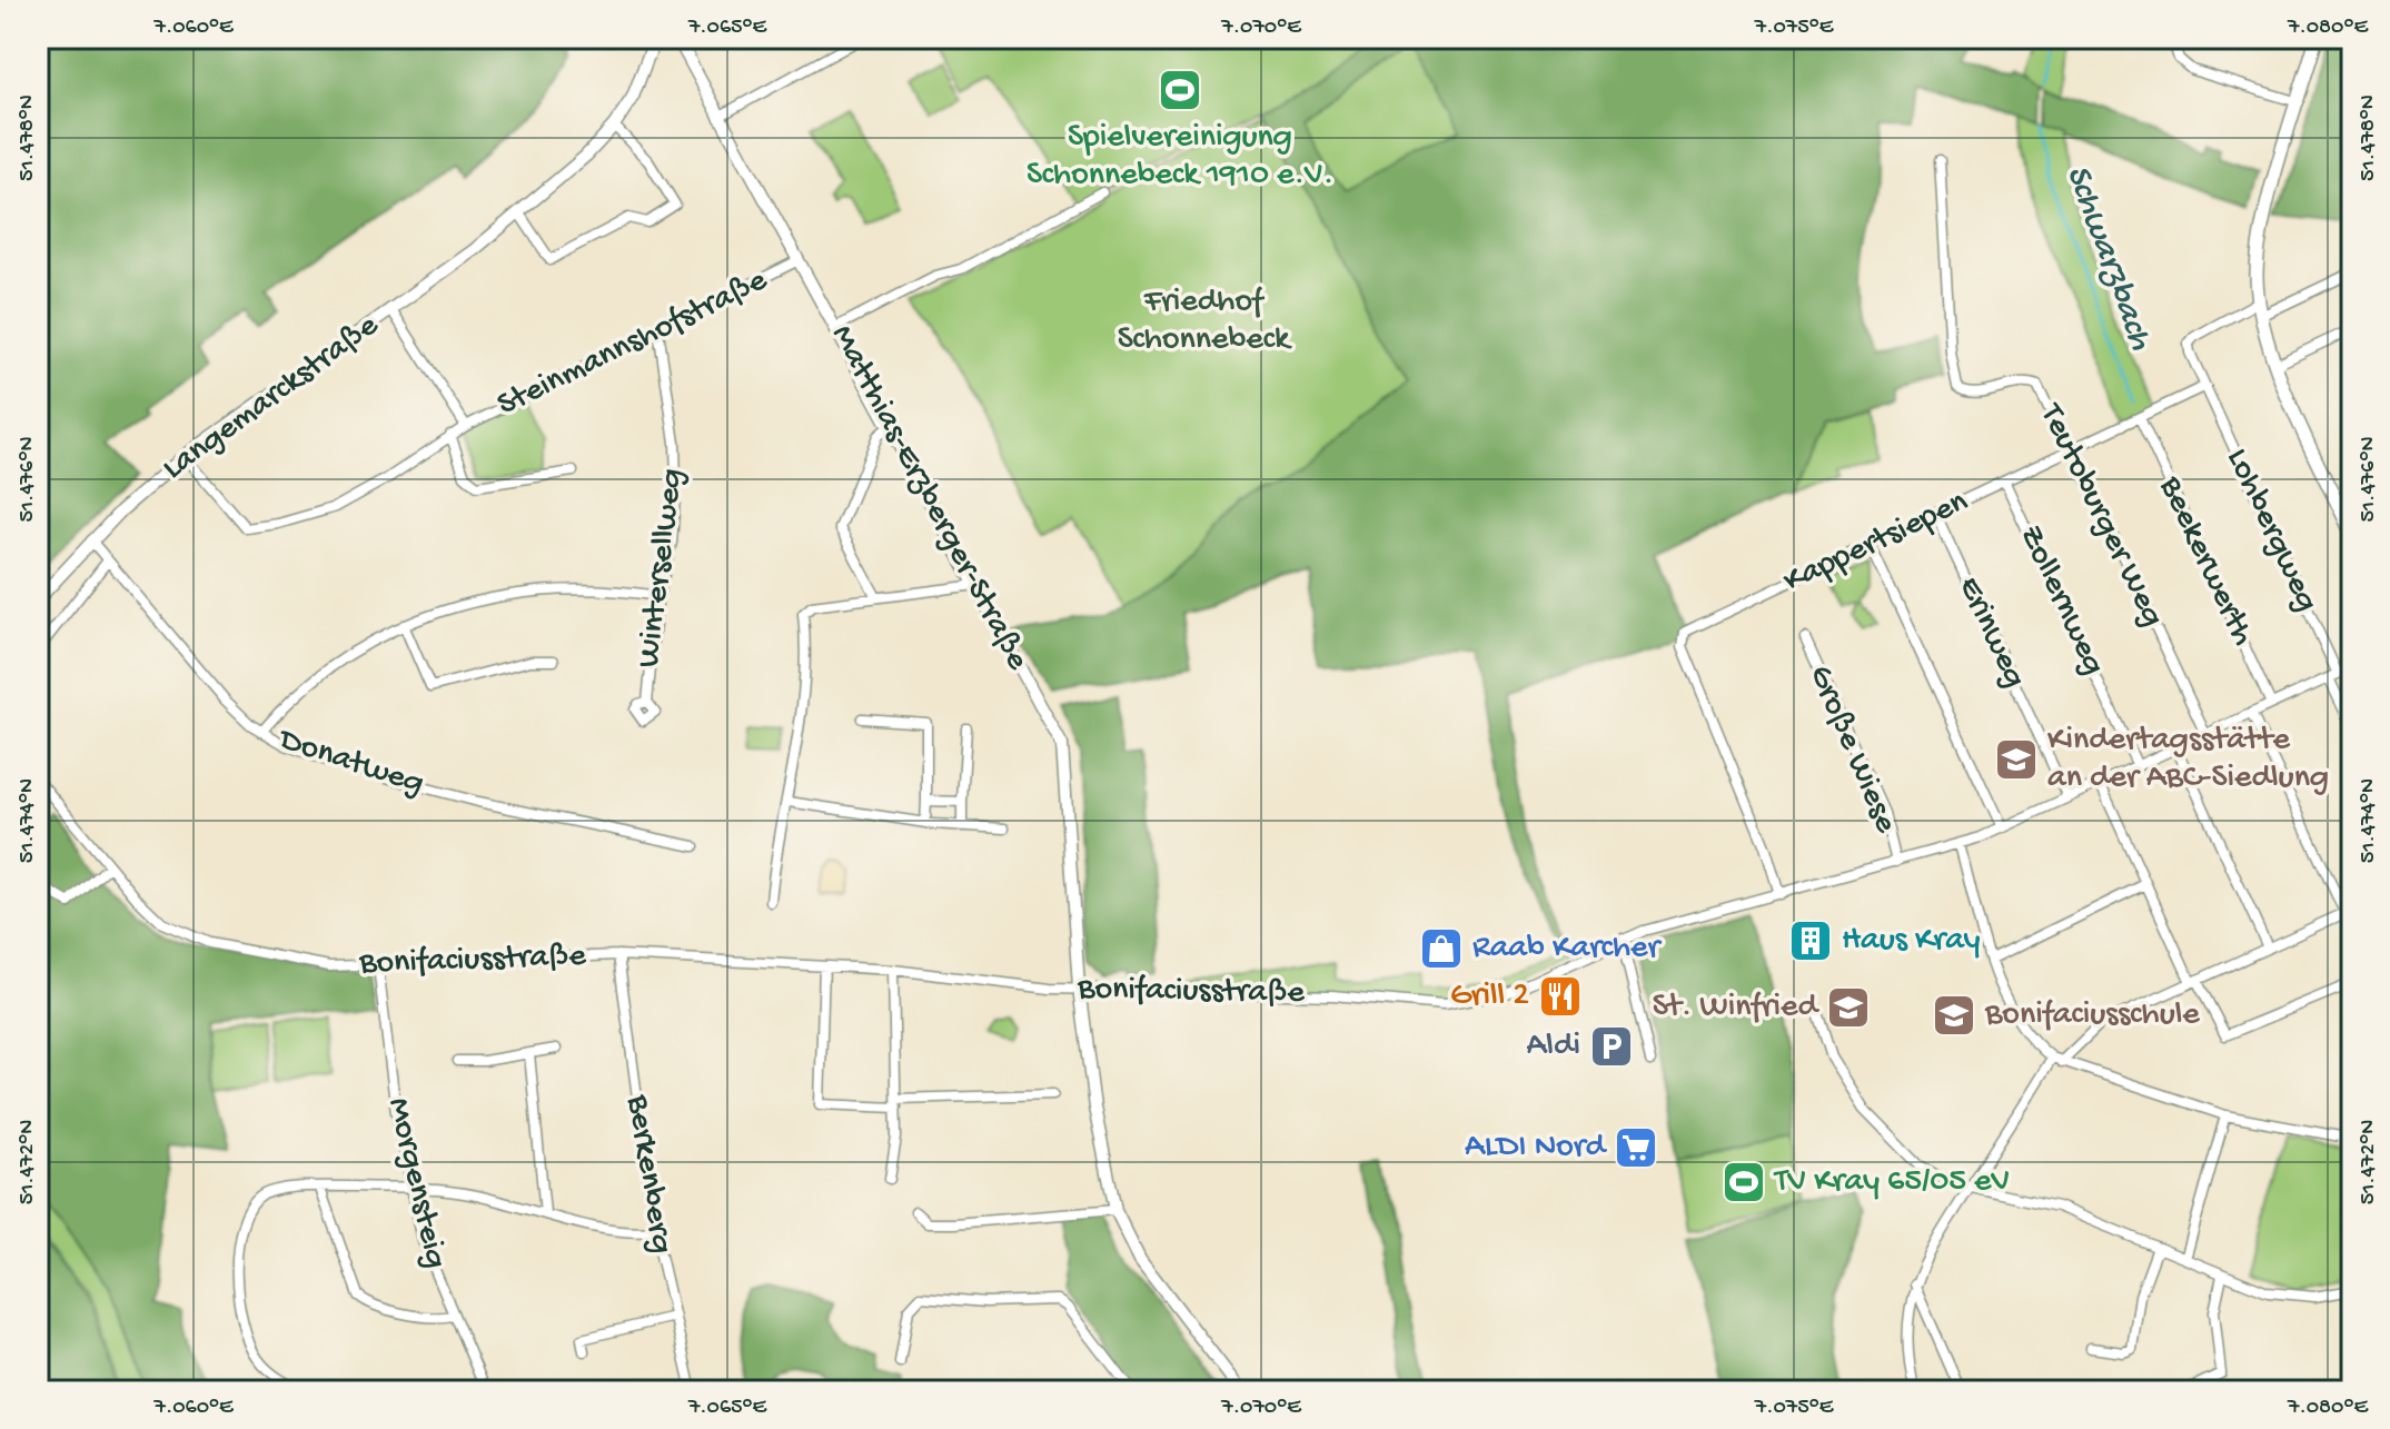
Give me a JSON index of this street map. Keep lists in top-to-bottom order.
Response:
{
  "streets": {
    "street": [
      "Steinmannshofstraße",
      "Langemarckstraße",
      "Matthias-Erzberger-Straße",
      "Teutoburger Weg",
      "Lohbergweg",
      "Kappertsiepen",
      "Beekerwerth",
      "Wintersellweg",
      "Zollernweg",
      "Erinweg",
      "Große Wiese",
      "Donatweg",
      "Bonifaciusstraße",
      "Berkenberg",
      "Morgensteig"
    ]
  },
  "crossings": [
    ["Steinmannshofstraße", "Langemarckstraße"],
    ["Steinmannshofstraße", "Matthias-Erzberger-Straße"],
    ["Steinmannshofstraße", "Wintersellweg"],
    ["Langemarckstraße", "Donatweg"],
    ["Matthias-Erzberger-Straße", "Bonifaciusstraße"],
    ["Teutoburger Weg", "Kappertsiepen"],
    ["Teutoburger Weg", "Bonifaciusstraße"],
    ["Lohbergweg", "Kappertsiepen"],
    ["Lohbergweg", "Bonifaciusstraße"],
    ["Kappertsiepen", "Beekerwerth"],
    ["Kappertsiepen", "Zollernweg"],
    ["Kappertsiepen", "Erinweg"],
    ["Kappertsiepen", "Bonifaciusstraße"],
    ["Beekerwerth", "Bonifaciusstraße"],
    ["Zollernweg", "Bonifaciusstraße"],
    ["Erinweg", "Bonifaciusstraße"],
    ["Große Wiese", "Bonifaciusstraße"],
    ["Bonifaciusstraße", "Berkenberg"],
    ["Bonifaciusstraße", "Morgensteig"]
  ],
  "water": ["Schwarzbach"],
  "parks": ["Friedhof Schonnebeck"],
  "places": {
    "sports": ["Spielvereinigung Schonnebeck 1910 e.V.", "TV Kray 65/05 eV"],
    "school or university": ["Kindertagsstätte an der ABC-Siedlung", "St. Winfried", "Bonifaciusschule"],
    "building": ["Haus Kray"],
    "shop": ["Raab Karcher"],
    "restaurant": ["Grill 2"],
    "parking": ["Aldi"],
    "supermarket": ["ALDI Nord"]
  },
  "coordinates": [
    "7.060°E",
    "7.065°E",
    "7.070°E",
    "7.075°E",
    "7.080°E",
    "51.478°N",
    "51.476°N",
    "51.474°N",
    "51.472°N"
  ]
}
